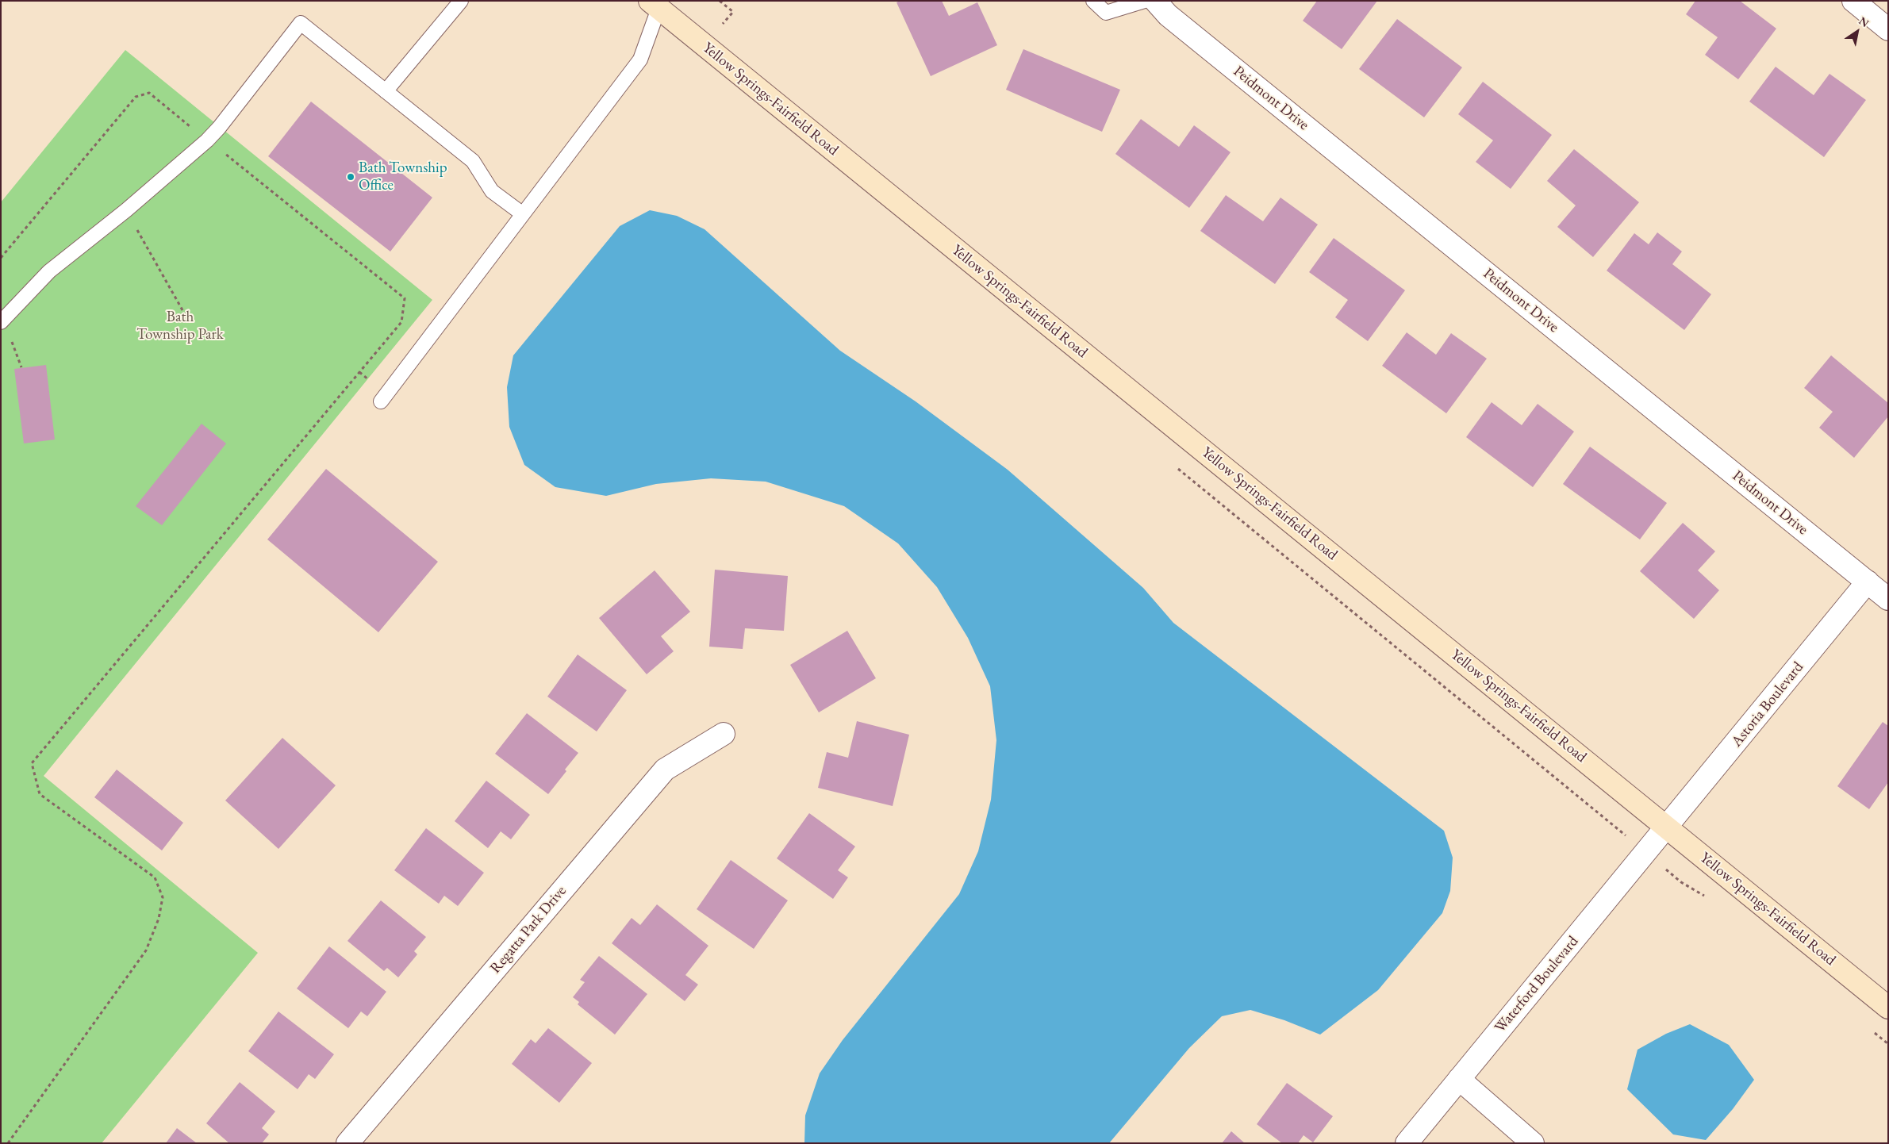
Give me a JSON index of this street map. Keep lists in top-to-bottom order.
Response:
{
  "streets": {
    "main road": ["Yellow Springs-Fairfield Road"],
    "street": [
      "Peidmont Drive",
      "Astoria Boulevard",
      "Regatta Park Drive",
      "Waterford Boulevard"
    ]
  },
  "crossings": [
    ["Peidmont Drive", "Astoria Boulevard"],
    ["Yellow Springs-Fairfield Road", "Astoria Boulevard"],
    ["Yellow Springs-Fairfield Road", "Waterford Boulevard"],
    ["Astoria Boulevard", "Waterford Boulevard"]
  ],
  "parks": ["Bath Township Park"],
  "places": ["Bath Township Office"],
  "north": "top right"
}
